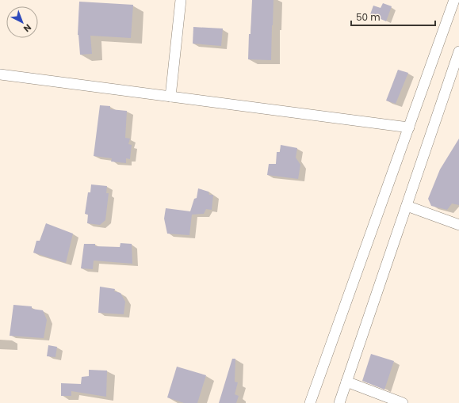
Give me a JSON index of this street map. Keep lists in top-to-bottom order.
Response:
{
  "scale_bar": "50 m",
  "north": "bottom right"
}
